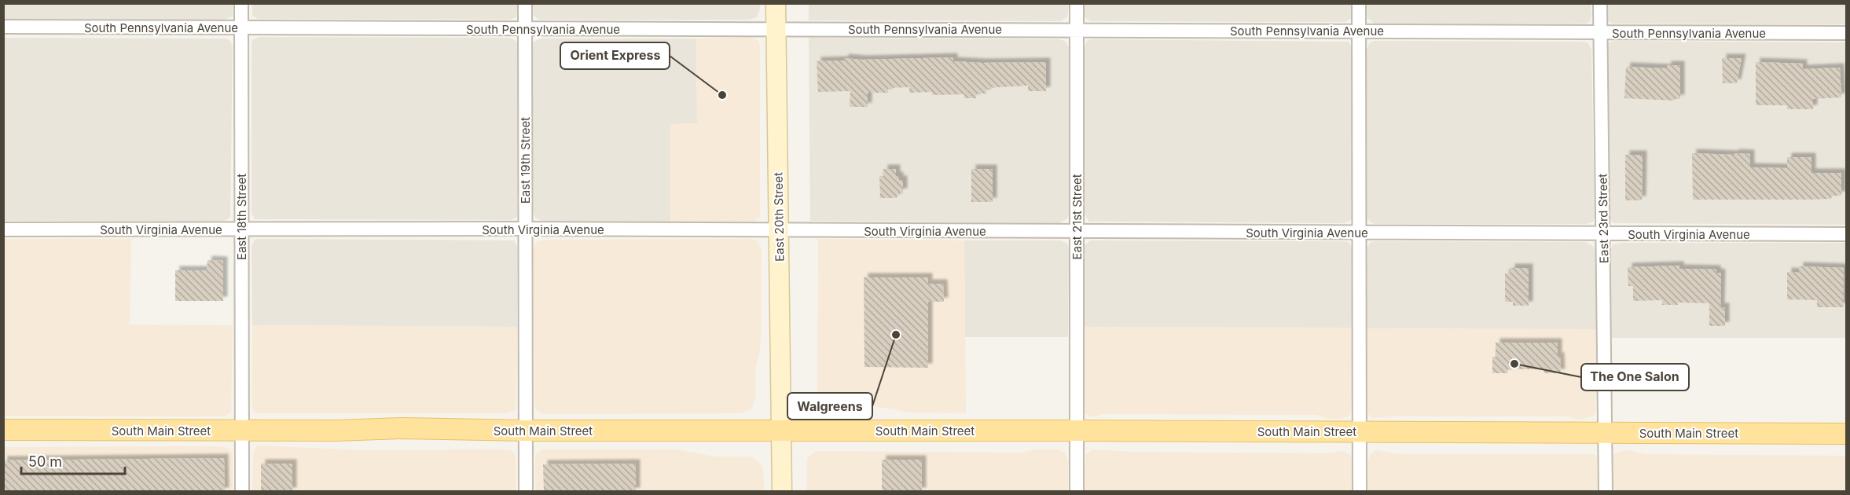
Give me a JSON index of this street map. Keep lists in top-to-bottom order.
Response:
{
  "streets": {
    "main road": ["East 20th Street", "South Main Street"],
    "street": [
      "South Pennsylvania Avenue",
      "East 19th Street",
      "East 18th Street",
      "East 21st Street",
      "East 23rd Street",
      "South Virginia Avenue"
    ]
  },
  "crossings": [
    ["South Pennsylvania Avenue", "East 19th Street"],
    ["South Pennsylvania Avenue", "East 18th Street"],
    ["South Pennsylvania Avenue", "East 20th Street"],
    ["South Pennsylvania Avenue", "East 21st Street"],
    ["South Pennsylvania Avenue", "East 23rd Street"],
    ["East 19th Street", "South Virginia Avenue"],
    ["East 19th Street", "South Main Street"],
    ["East 18th Street", "South Virginia Avenue"],
    ["East 18th Street", "South Main Street"],
    ["East 20th Street", "South Virginia Avenue"],
    ["East 20th Street", "South Main Street"],
    ["East 21st Street", "South Virginia Avenue"],
    ["East 21st Street", "South Main Street"],
    ["East 23rd Street", "South Virginia Avenue"],
    ["East 23rd Street", "South Main Street"]
  ],
  "places": ["Orient Express", "Walgreens", "The One Salon"],
  "scale_bar": "50 m"
}
